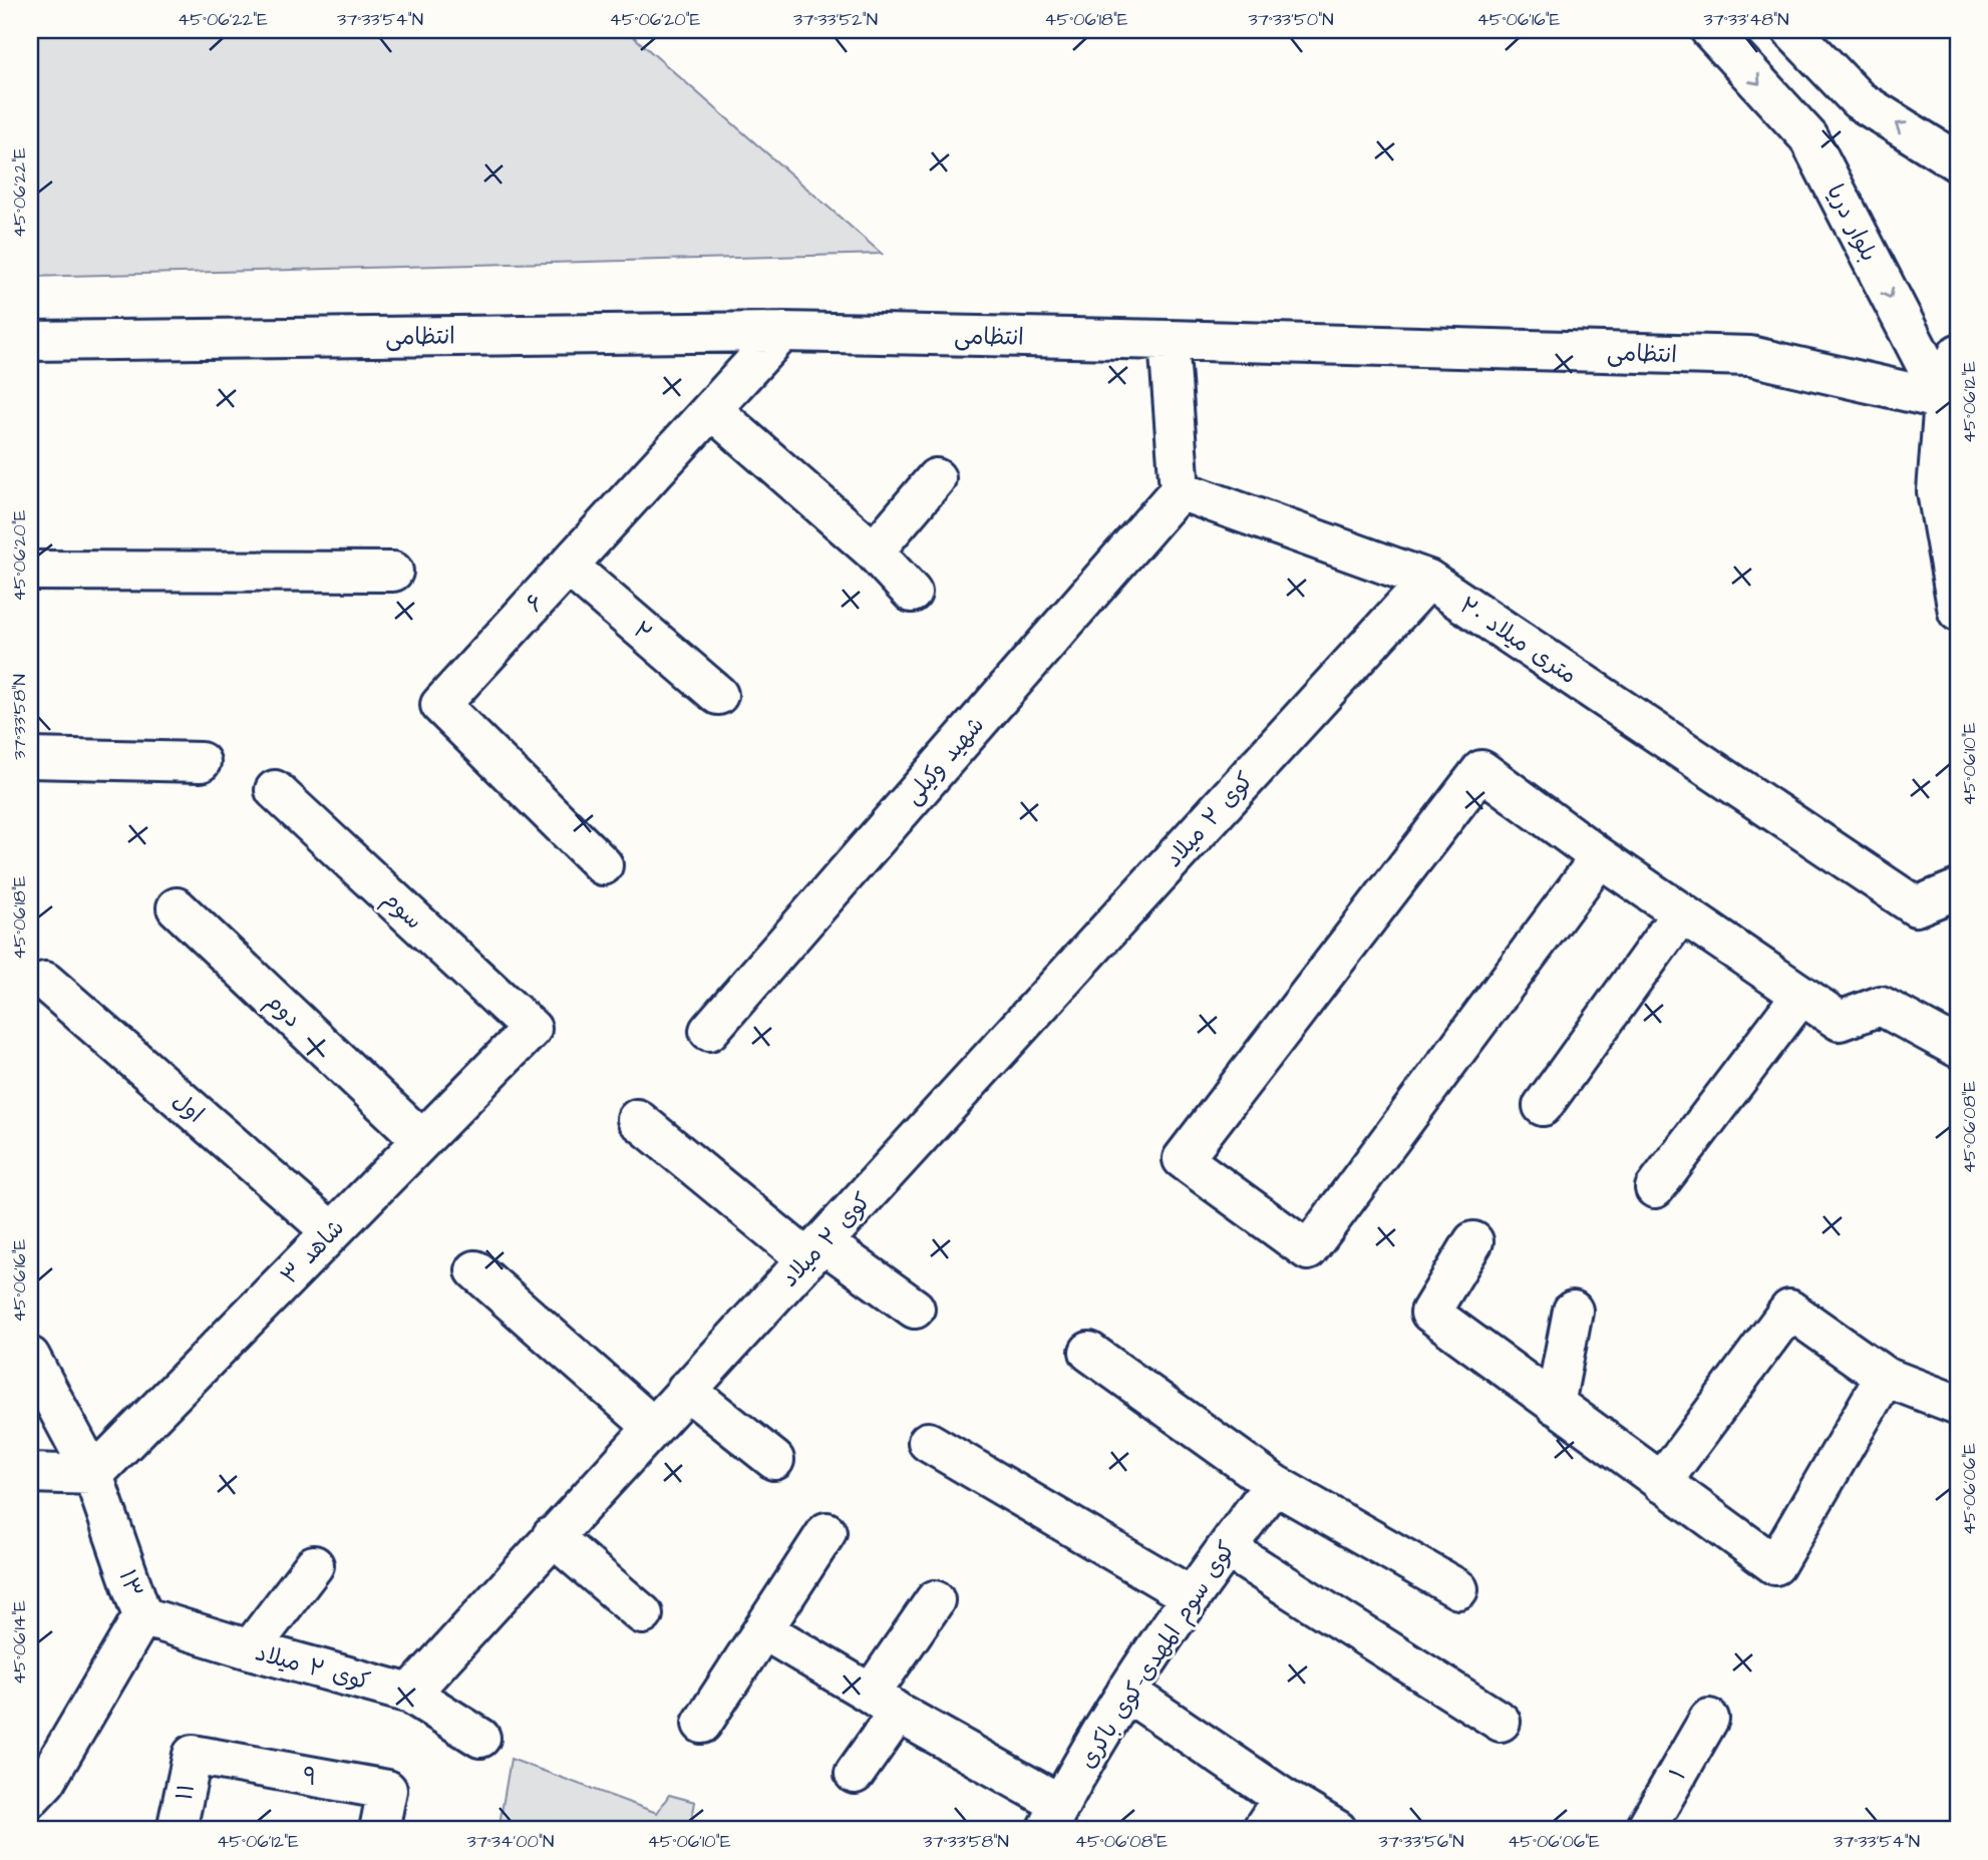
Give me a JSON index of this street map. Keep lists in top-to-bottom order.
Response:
{
  "streets": {
    "street": [
      "بلوار دریا",
      "انتظامی",
      "۶",
      "۲",
      "۲۰ متری میلاد",
      "شهید وکیلی",
      "کوی ۲ میلاد",
      "سوم",
      "دوم",
      "اول",
      "شاهد ۳",
      "۱۳",
      "کوی سوم المهدی-کوی باکری",
      "۱",
      "۹",
      "۱۱"
    ]
  },
  "crossings": [
    ["بلوار دریا", "انتظامی"],
    ["انتظامی", "۶"],
    ["۶", "۲"],
    ["۲۰ متری میلاد", "شهید وکیلی"],
    ["۲۰ متری میلاد", "کوی ۲ میلاد"],
    ["کوی ۲ میلاد", "۱۳"],
    ["سوم", "شاهد ۳"],
    ["دوم", "شاهد ۳"],
    ["اول", "شاهد ۳"],
    ["شاهد ۳", "۱۳"],
    ["۹", "۱۱"]
  ],
  "coordinates": [
    "45°06'22\"E",
    "37°33'54\"N",
    "45°06'20\"E",
    "37°33'52\"N",
    "45°06'18\"E",
    "37°33'50\"N",
    "45°06'16\"E",
    "37°33'48\"N",
    "45°06'12\"E",
    "37°33'58\"N",
    "45°06'10\"E",
    "45°06'08\"E",
    "45°06'06\"E",
    "45°06'14\"E",
    "37°34'00\"N",
    "37°33'56\"N"
  ]
}
